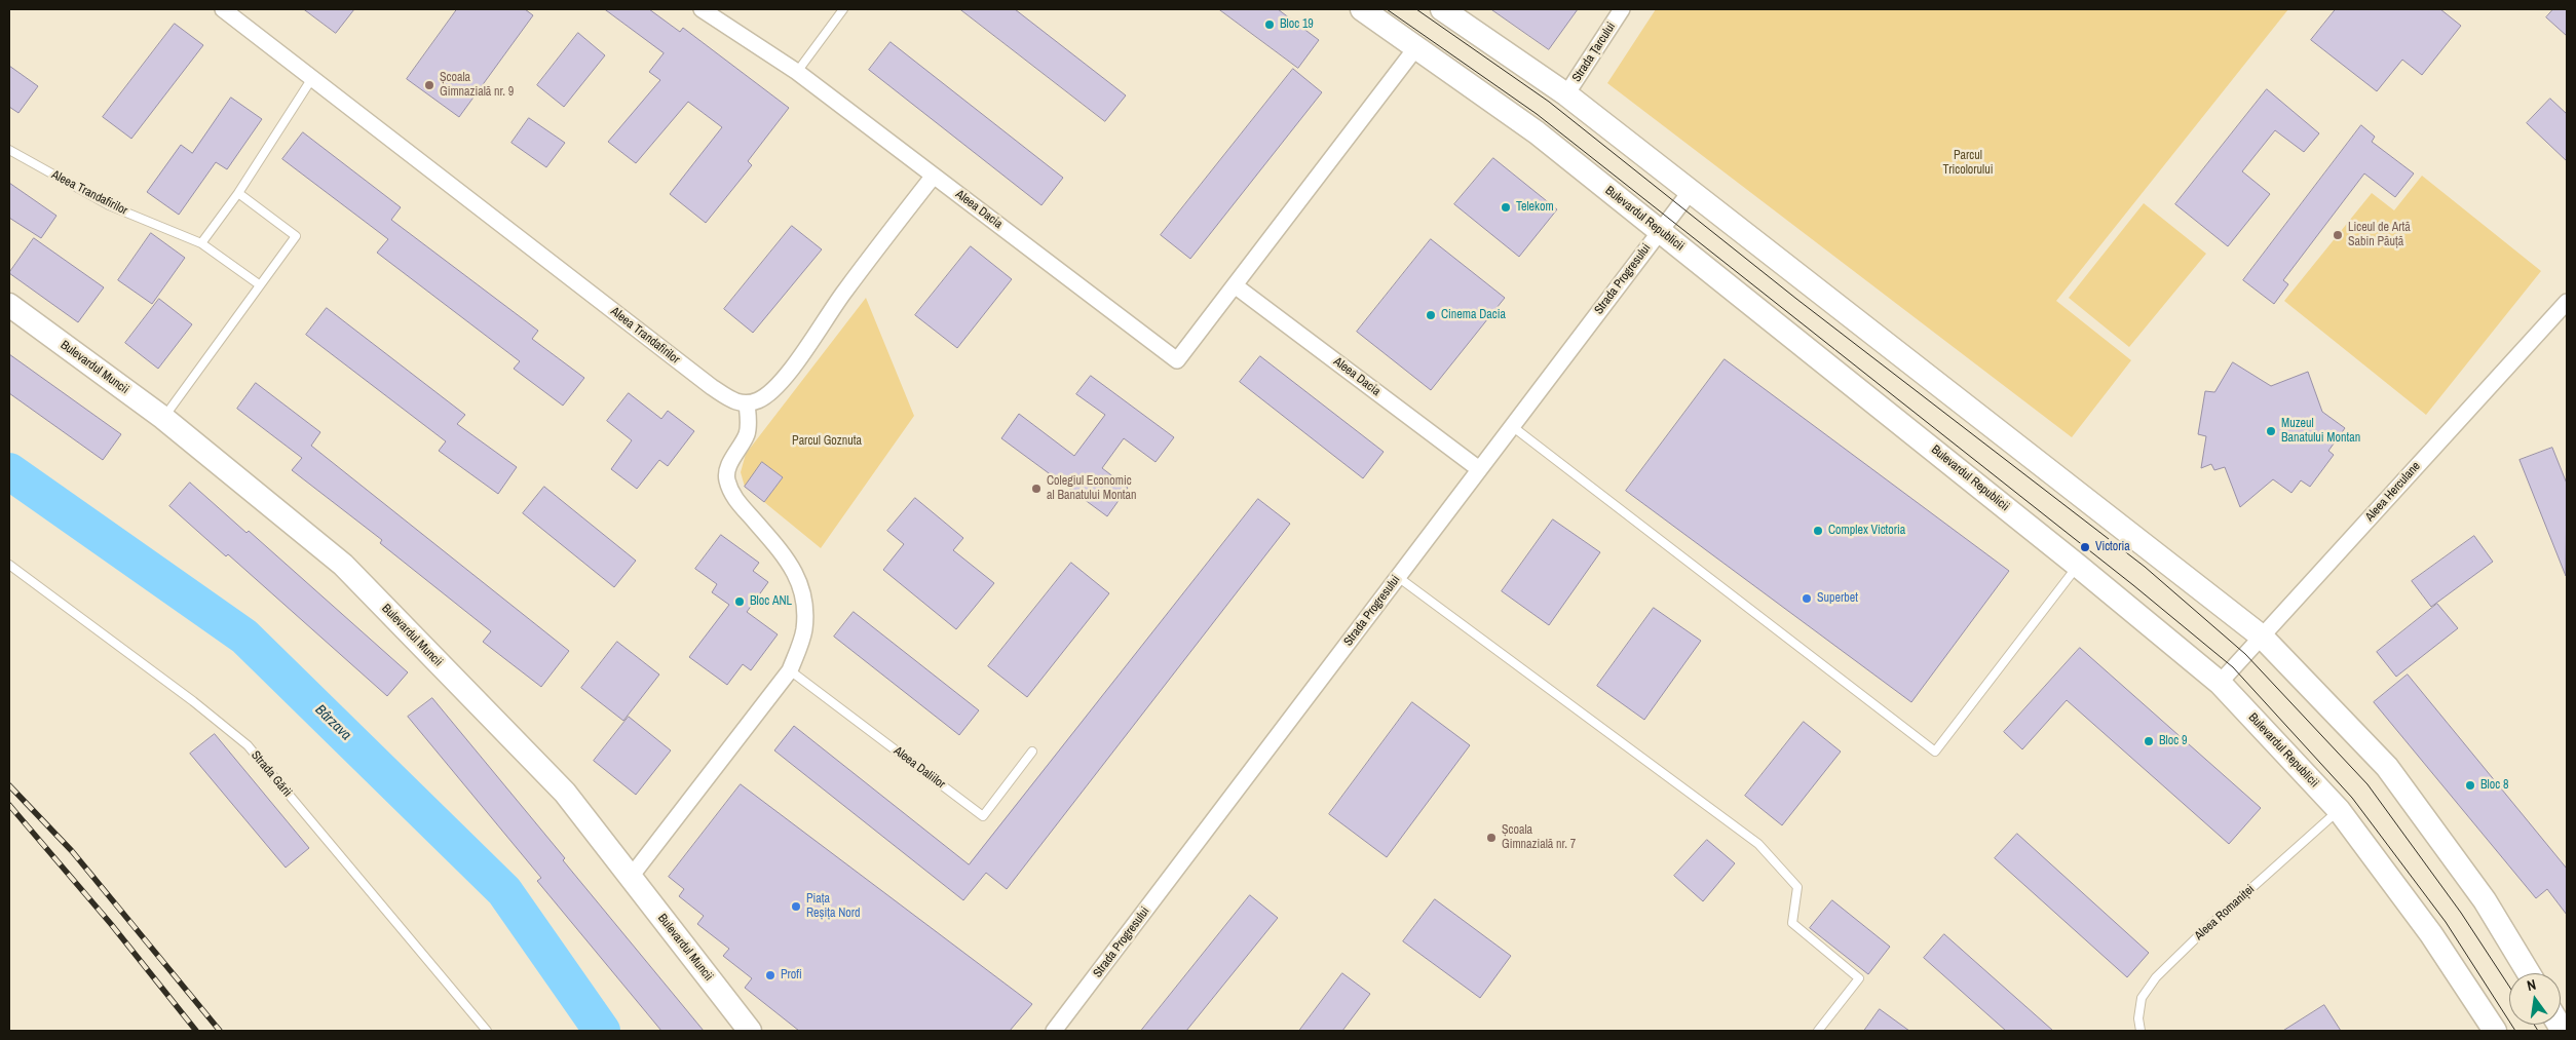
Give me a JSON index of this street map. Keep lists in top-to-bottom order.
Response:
{
  "streets": {
    "main road": ["Bulevardul Republicii", "Bulevardul Muncii"],
    "street": [
      "Strada Țarcului",
      "Aleea Trandafirilor",
      "Aleea Dacia",
      "Strada Progresului",
      "Aleea Herculane"
    ],
    "lane": ["Aleea Daliilor", "Strada Gării", "Aleea Romaniței"]
  },
  "crossings": [
    ["Aleea Dacia", "Bulevardul Republicii"],
    ["Aleea Dacia", "Strada Progresului"],
    ["Bulevardul Republicii", "Strada Progresului"],
    ["Bulevardul Republicii", "Aleea Herculane"],
    ["Bulevardul Republicii", "Aleea Romaniței"]
  ],
  "water": ["Bârzava"],
  "parks": ["Parcul Tricolorului", "Parcul Goznuta"],
  "places": [
    "Bloc 19",
    "Școala Gimnazială nr. 9",
    "Telekom",
    "Liceul de Artă Sabin Păuță",
    "Cinema Dacia",
    "Muzeul Banatului Montan",
    "Colegiul Economic al Banatului Montan",
    "Complex Victoria",
    "Victoria",
    "Superbet",
    "Bloc ANL",
    "Bloc 9",
    "Bloc 8",
    "Școala Gimnazială nr. 7",
    "Piața Reșița Nord",
    "Profi"
  ],
  "north": "top"
}
